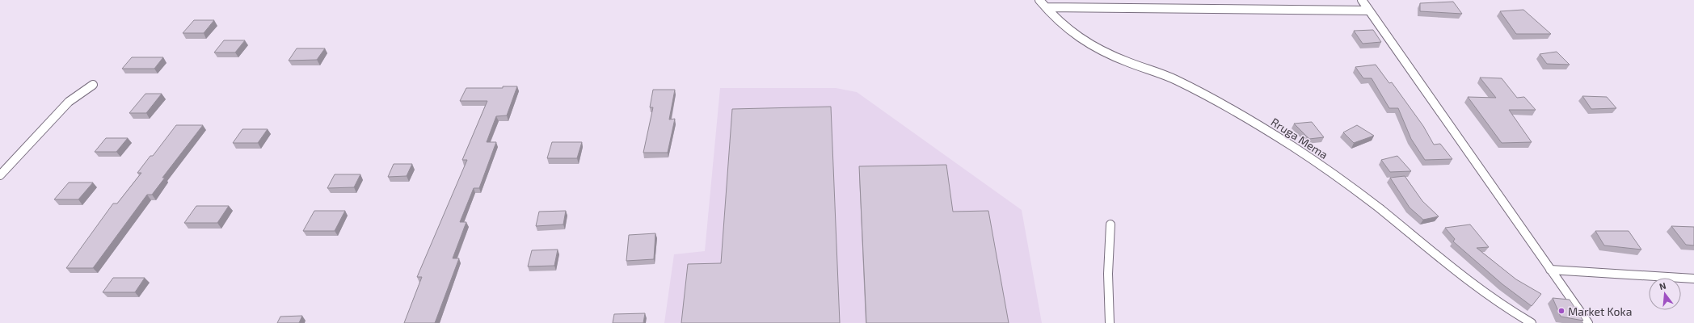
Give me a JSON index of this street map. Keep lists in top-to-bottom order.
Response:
{
  "streets": {
    "lane": ["Rruga Mema"]
  },
  "places": ["Market Koka"],
  "north": "top"
}
